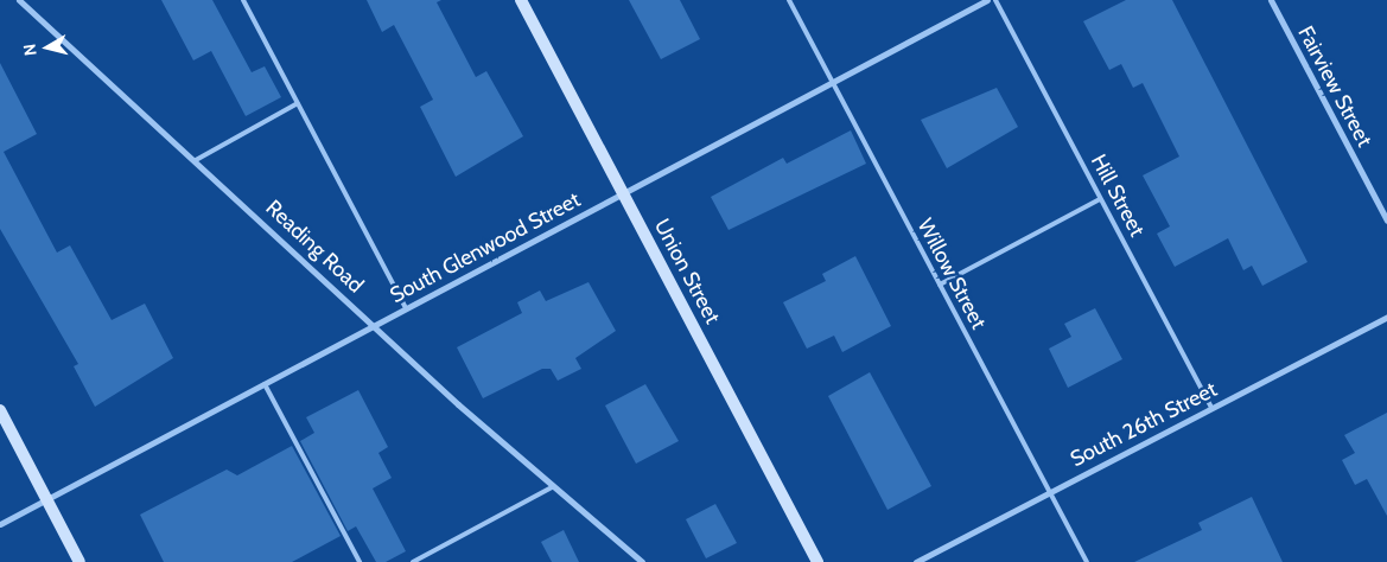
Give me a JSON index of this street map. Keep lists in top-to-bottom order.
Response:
{
  "streets": {
    "street": [
      "Fairview Street",
      "Reading Road",
      "South Glenwood Street",
      "Union Street",
      "South 26th Street"
    ],
    "lane": ["Hill Street", "Willow Street"]
  },
  "crossings": [
    ["Hill Street", "South 26th Street"],
    ["Reading Road", "South Glenwood Street"],
    ["South Glenwood Street", "Union Street"],
    ["South Glenwood Street", "Willow Street"],
    ["Willow Street", "South 26th Street"]
  ],
  "north": "left"
}
